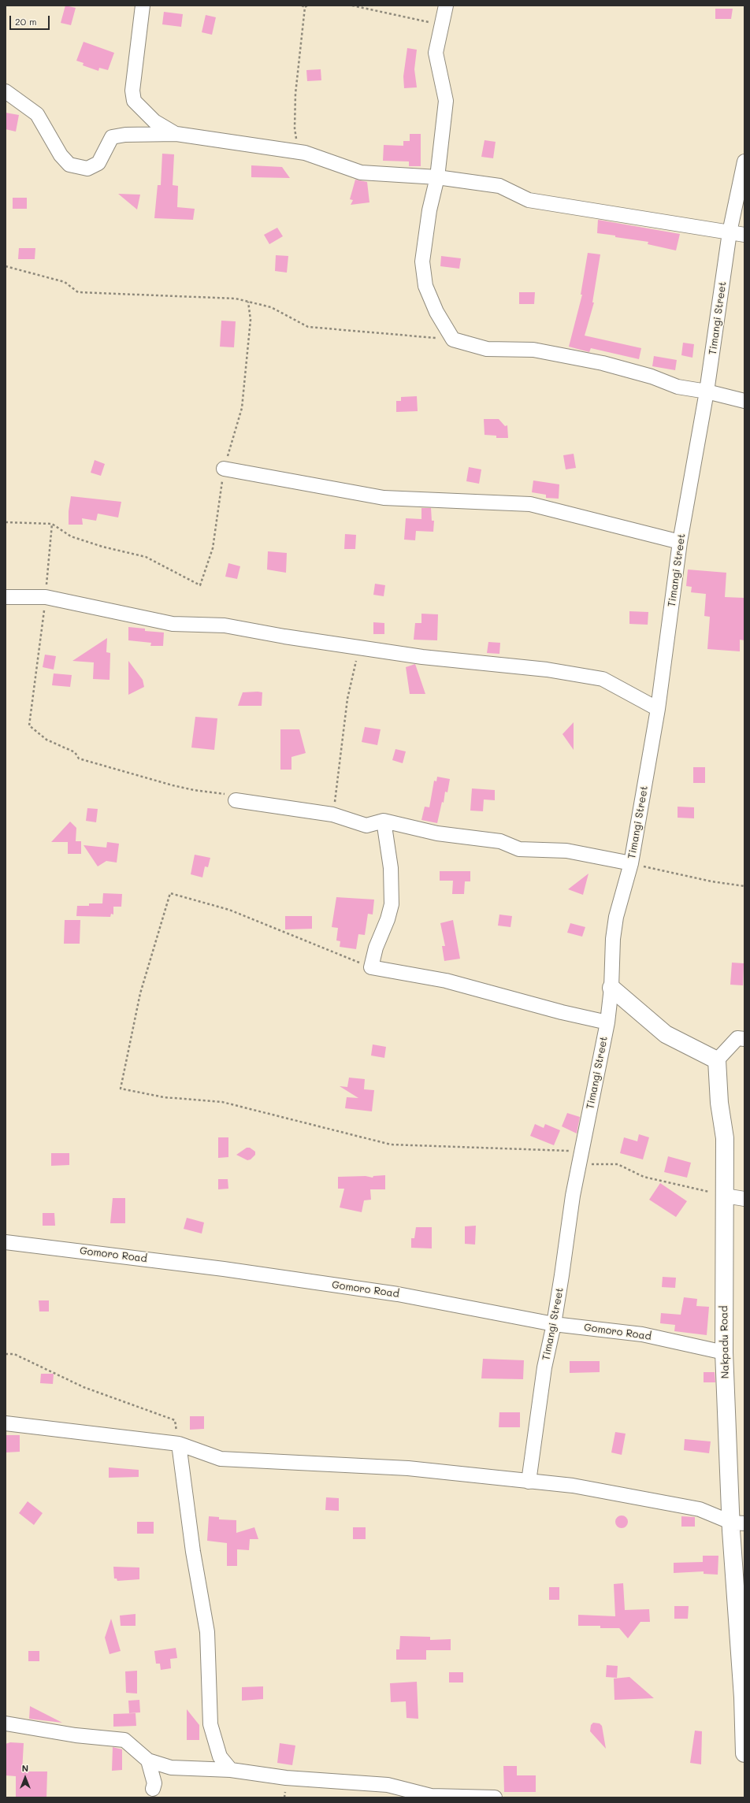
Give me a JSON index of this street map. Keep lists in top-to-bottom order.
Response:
{
  "streets": {
    "street": ["Timangi Street", "Gomoro Road", "Nakpadu Road"]
  },
  "crossings": [
    ["Timangi Street", "Gomoro Road"],
    ["Gomoro Road", "Nakpadu Road"]
  ],
  "scale_bar": "20 m",
  "north": "top"
}
